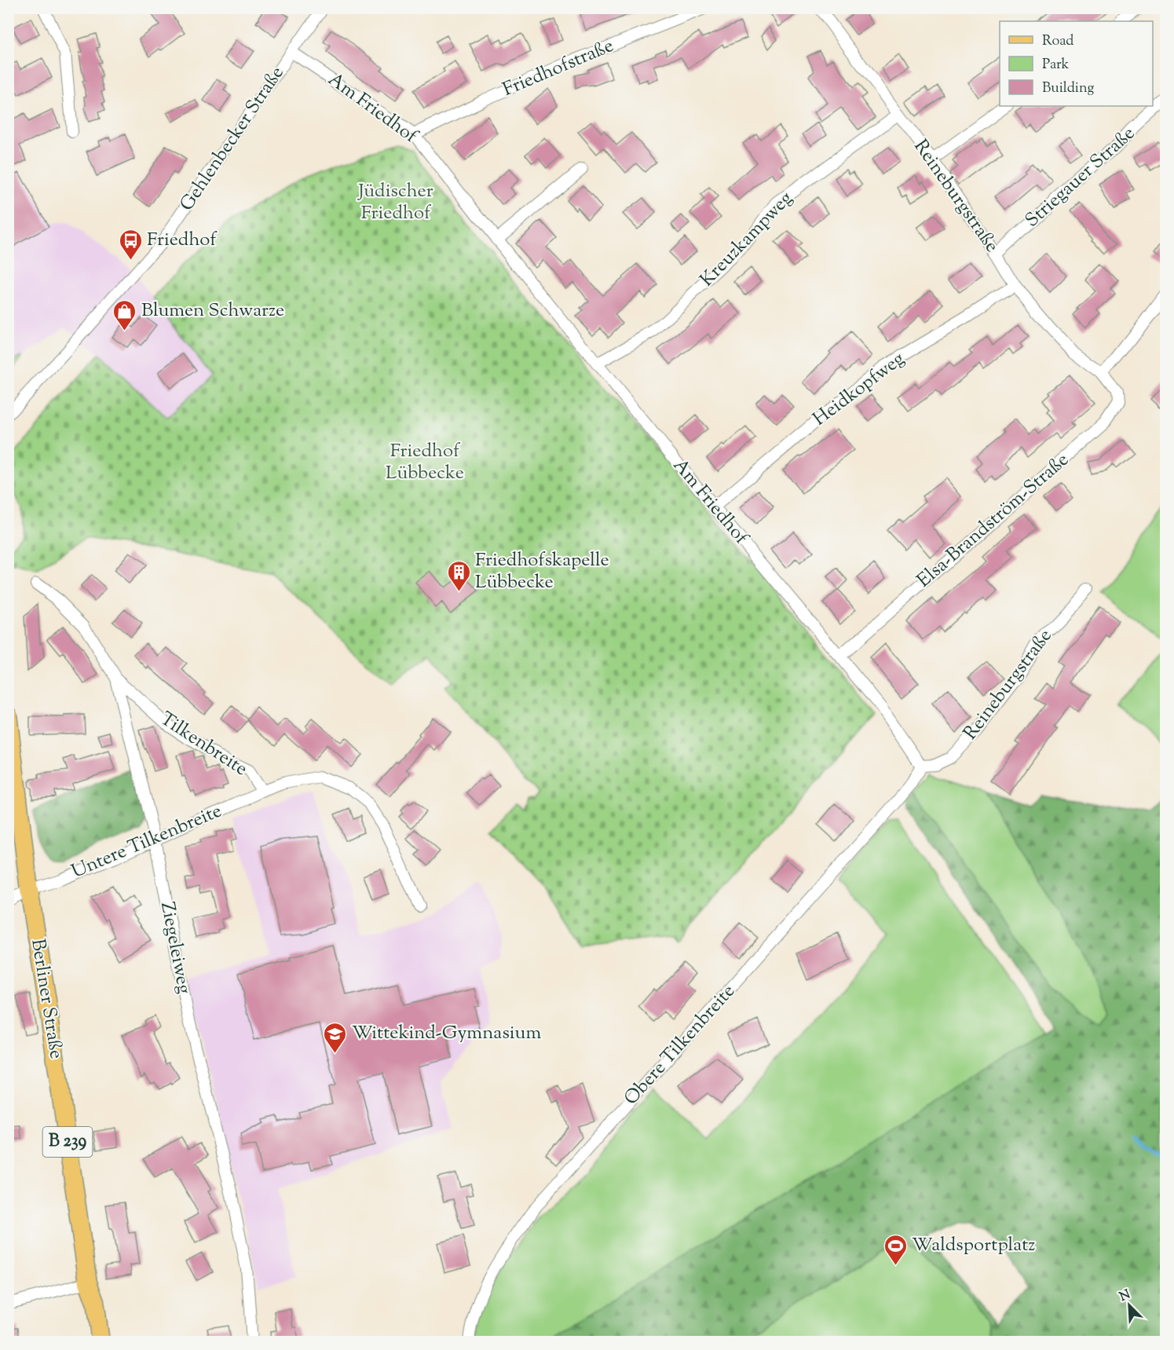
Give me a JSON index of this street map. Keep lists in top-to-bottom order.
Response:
{
  "streets": {
    "main road": ["Berliner Straße", "B 239"],
    "street": [
      "Friedhofstraße",
      "Am Friedhof",
      "Gehlenbecker Straße",
      "Striegauer Straße",
      "Reineburgstraße",
      "Kreuzkampweg",
      "Heidkopfweg",
      "Elsa-Brandström-Straße",
      "Tilkenbreite",
      "Untere Tilkenbreite",
      "Ziegeleiweg",
      "Obere Tilkenbreite"
    ]
  },
  "crossings": [
    ["Friedhofstraße", "Am Friedhof"],
    ["Am Friedhof", "Gehlenbecker Straße"],
    ["Am Friedhof", "Reineburgstraße"],
    ["Am Friedhof", "Kreuzkampweg"],
    ["Am Friedhof", "Heidkopfweg"],
    ["Am Friedhof", "Elsa-Brandström-Straße"],
    ["Am Friedhof", "Obere Tilkenbreite"],
    ["Striegauer Straße", "Reineburgstraße"],
    ["Reineburgstraße", "Kreuzkampweg"],
    ["Reineburgstraße", "Heidkopfweg"],
    ["Reineburgstraße", "Elsa-Brandström-Straße"],
    ["Reineburgstraße", "Obere Tilkenbreite"],
    ["Tilkenbreite", "Untere Tilkenbreite"],
    ["Tilkenbreite", "Ziegeleiweg"],
    ["Untere Tilkenbreite", "Ziegeleiweg"],
    ["Untere Tilkenbreite", "Berliner Straße"]
  ],
  "parks": ["Jüdischer Friedhof", "Friedhof Lübbecke"],
  "places": {
    "bus stop": ["Friedhof"],
    "shop": ["Blumen Schwarze"],
    "building": ["Friedhofskapelle Lübbecke"],
    "school or university": ["Wittekind-Gymnasium"],
    "sports": ["Waldsportplatz"]
  },
  "legend": ["Road", "Park", "Building"],
  "north": "top left"
}
